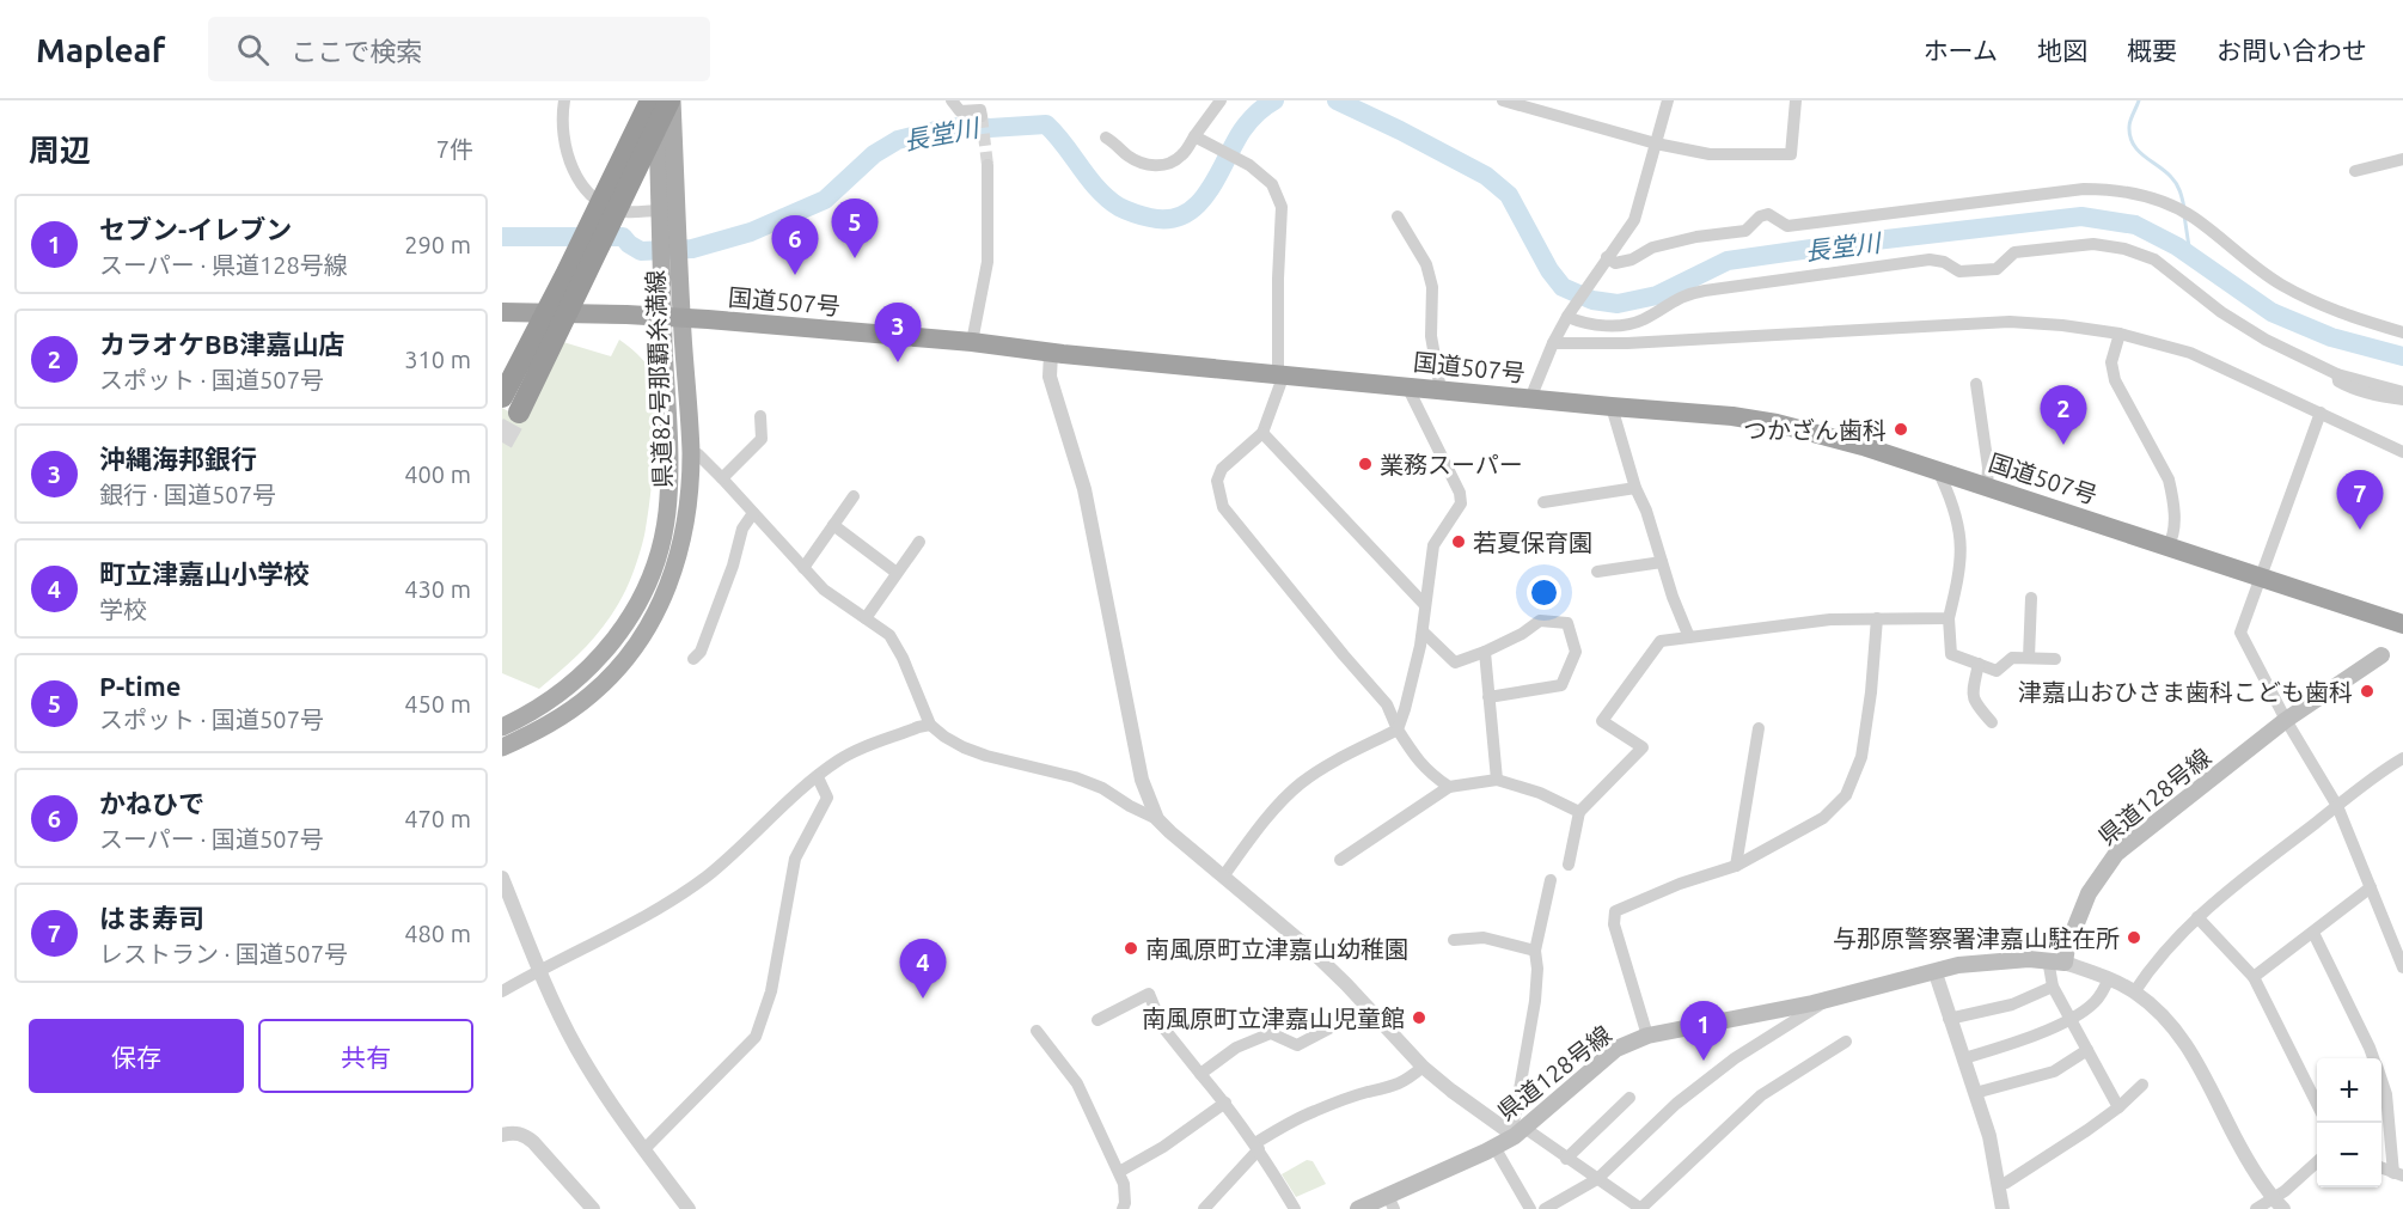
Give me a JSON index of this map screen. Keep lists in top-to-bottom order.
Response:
{
  "streets": {
    "highway": ["国道507号"],
    "main road": ["県道82号那覇糸満線", "県道128号線"]
  },
  "crossings": [
    ["国道507号", "県道82号那覇糸満線"]
  ],
  "water": ["長堂川"],
  "places": [
    "つかざん歯科",
    "業務スーパー",
    "若夏保育園",
    "津嘉山おひさま歯科こども歯科",
    "与那原警察署津嘉山駐在所",
    "南風原町立津嘉山幼稚園",
    "南風原町立津嘉山児童館"
  ],
  "page": {
    "header": "Mapleaf",
    "search": "ここで検索",
    "nav": [
      "ホーム",
      "地図",
      "概要",
      "お問い合わせ"
    ],
    "heading": ["周辺", "7件"],
    "list": [
      {
        "mark": "1",
        "name": "セブン-イレブン",
        "note": "スーパー · 県道128号線",
        "value": "290 m"
      },
      {
        "mark": "2",
        "name": "カラオケBB津嘉山店",
        "note": "スポット · 国道507号",
        "value": "310 m"
      },
      {
        "mark": "3",
        "name": "沖縄海邦銀行",
        "note": "銀行 · 国道507号",
        "value": "400 m"
      },
      {
        "mark": "4",
        "name": "町立津嘉山小学校",
        "note": "学校",
        "value": "430 m"
      },
      {
        "mark": "5",
        "name": "P-time",
        "note": "スポット · 国道507号",
        "value": "450 m"
      },
      {
        "mark": "6",
        "name": "かねひで",
        "note": "スーパー · 国道507号",
        "value": "470 m"
      },
      {
        "mark": "7",
        "name": "はま寿司",
        "note": "レストラン · 国道507号",
        "value": "480 m"
      }
    ],
    "pins": [
      "5",
      "6",
      "3",
      "2",
      "7",
      "4",
      "1"
    ],
    "buttons": ["保存", "共有"],
    "map_buttons": ["+", "−"]
  }
}
